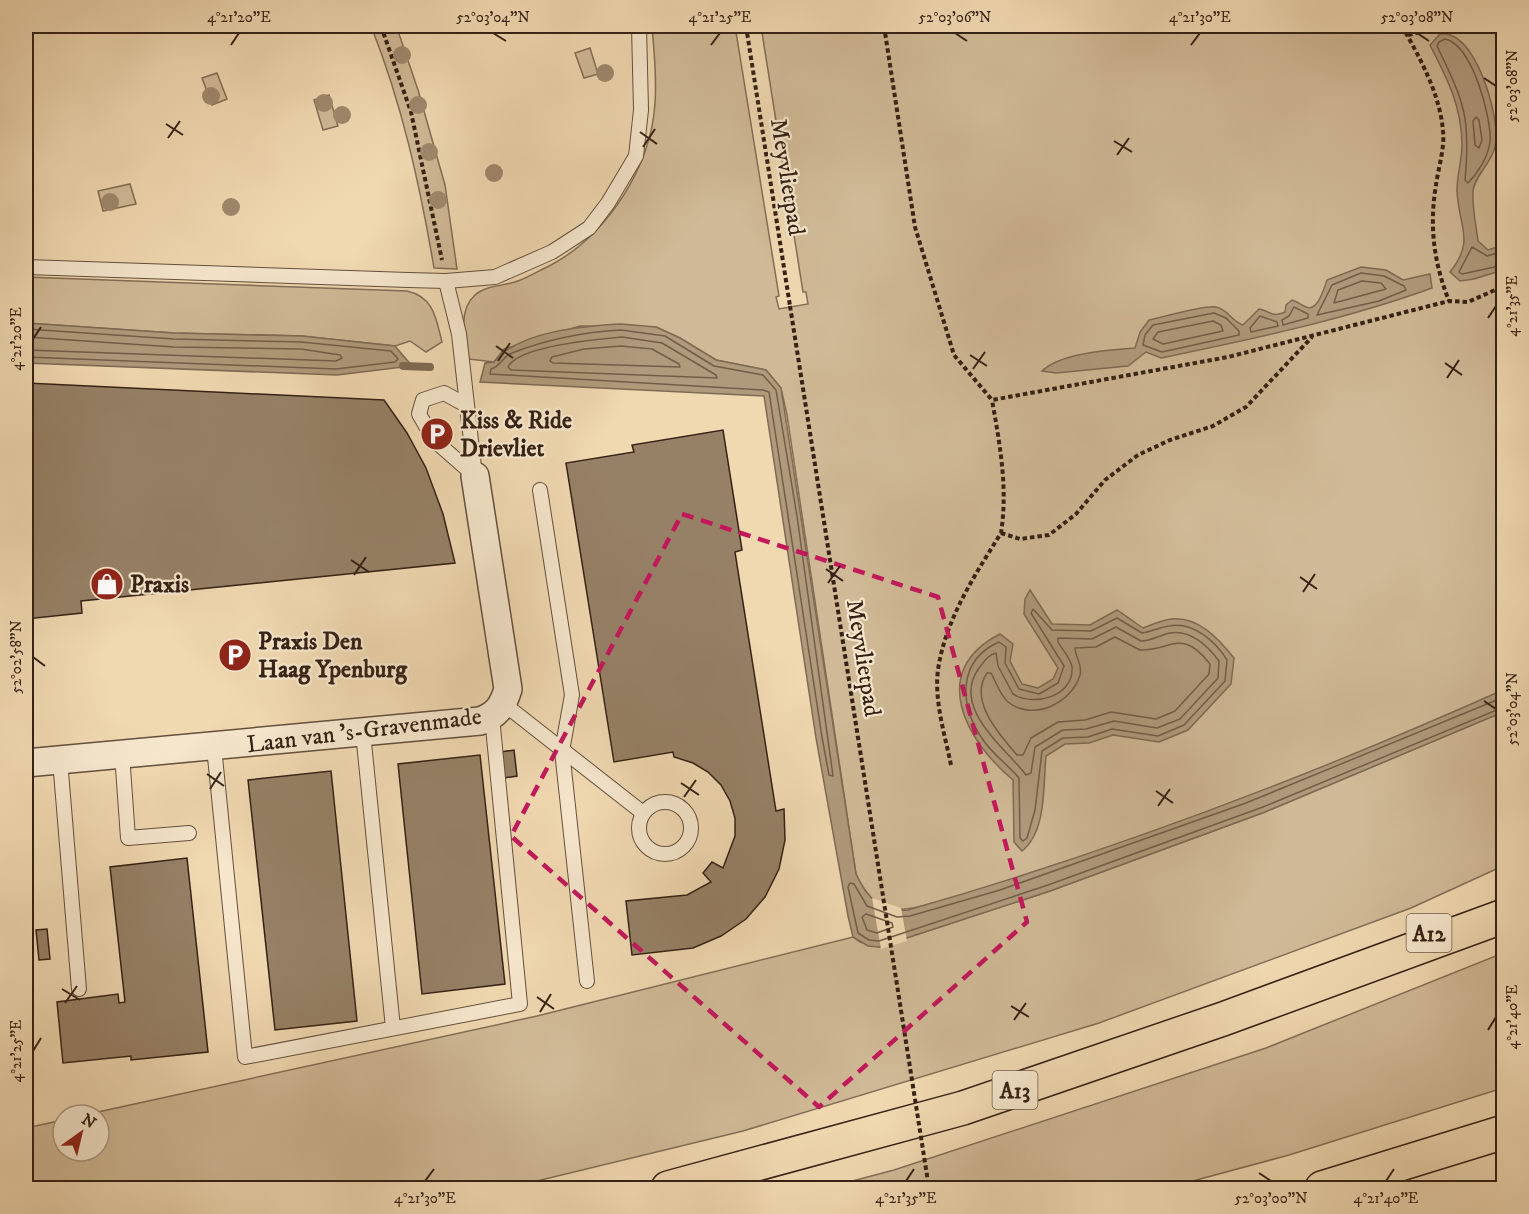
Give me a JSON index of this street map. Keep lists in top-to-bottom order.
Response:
{
  "streets": {
    "highway": ["A12", "A13"],
    "street": ["Laan van 's-Gravenmade"],
    "path": ["Meyvlietpad"]
  },
  "crossings": [
    ["A12", "A13"]
  ],
  "places": {
    "parking": ["Kiss & Ride Drievliet", "Praxis Den Haag Ypenburg"],
    "shop": ["Praxis"]
  },
  "north": "top right",
  "coordinates": [
    "4°21'20\"E",
    "52°03'04\"N",
    "4°21'25\"E",
    "52°03'06\"N",
    "4°21'30\"E",
    "52°03'08\"N",
    "4°21'35\"E",
    "52°02'58\"N",
    "4°21'40\"E",
    "52°03'00\"N"
  ]
}
